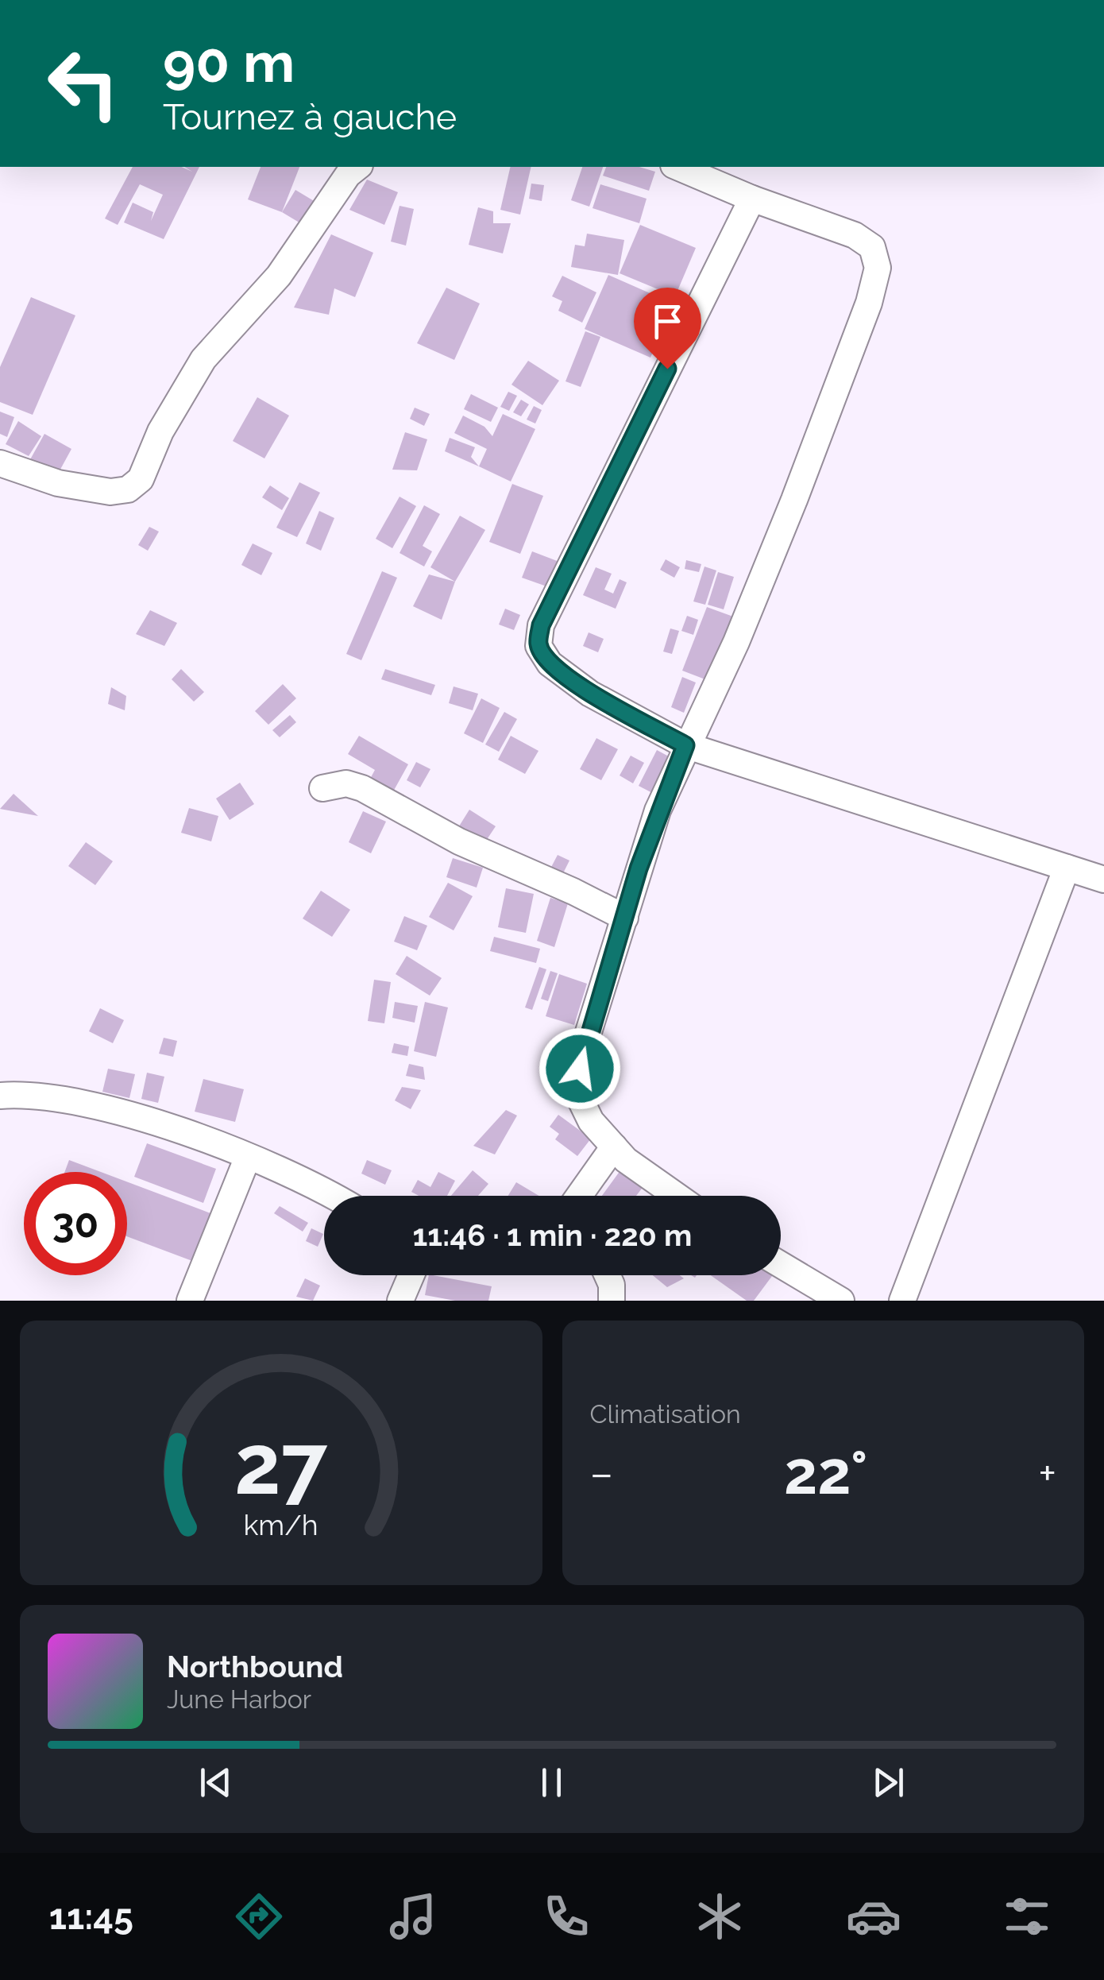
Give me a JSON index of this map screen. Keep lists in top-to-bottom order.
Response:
{
  "page": {
    "turn": ["90 m", "Tournez à gauche"],
    "limit": "30",
    "trip": "11:46 · 1 min · 220 m",
    "tile": "Climatisation",
    "heat": ["−", "22°", "+"],
    "song": ["Northbound", "June Harbor"],
    "tabs": "11:45",
    "gauge": ["27", "km/h"]
  }
}
